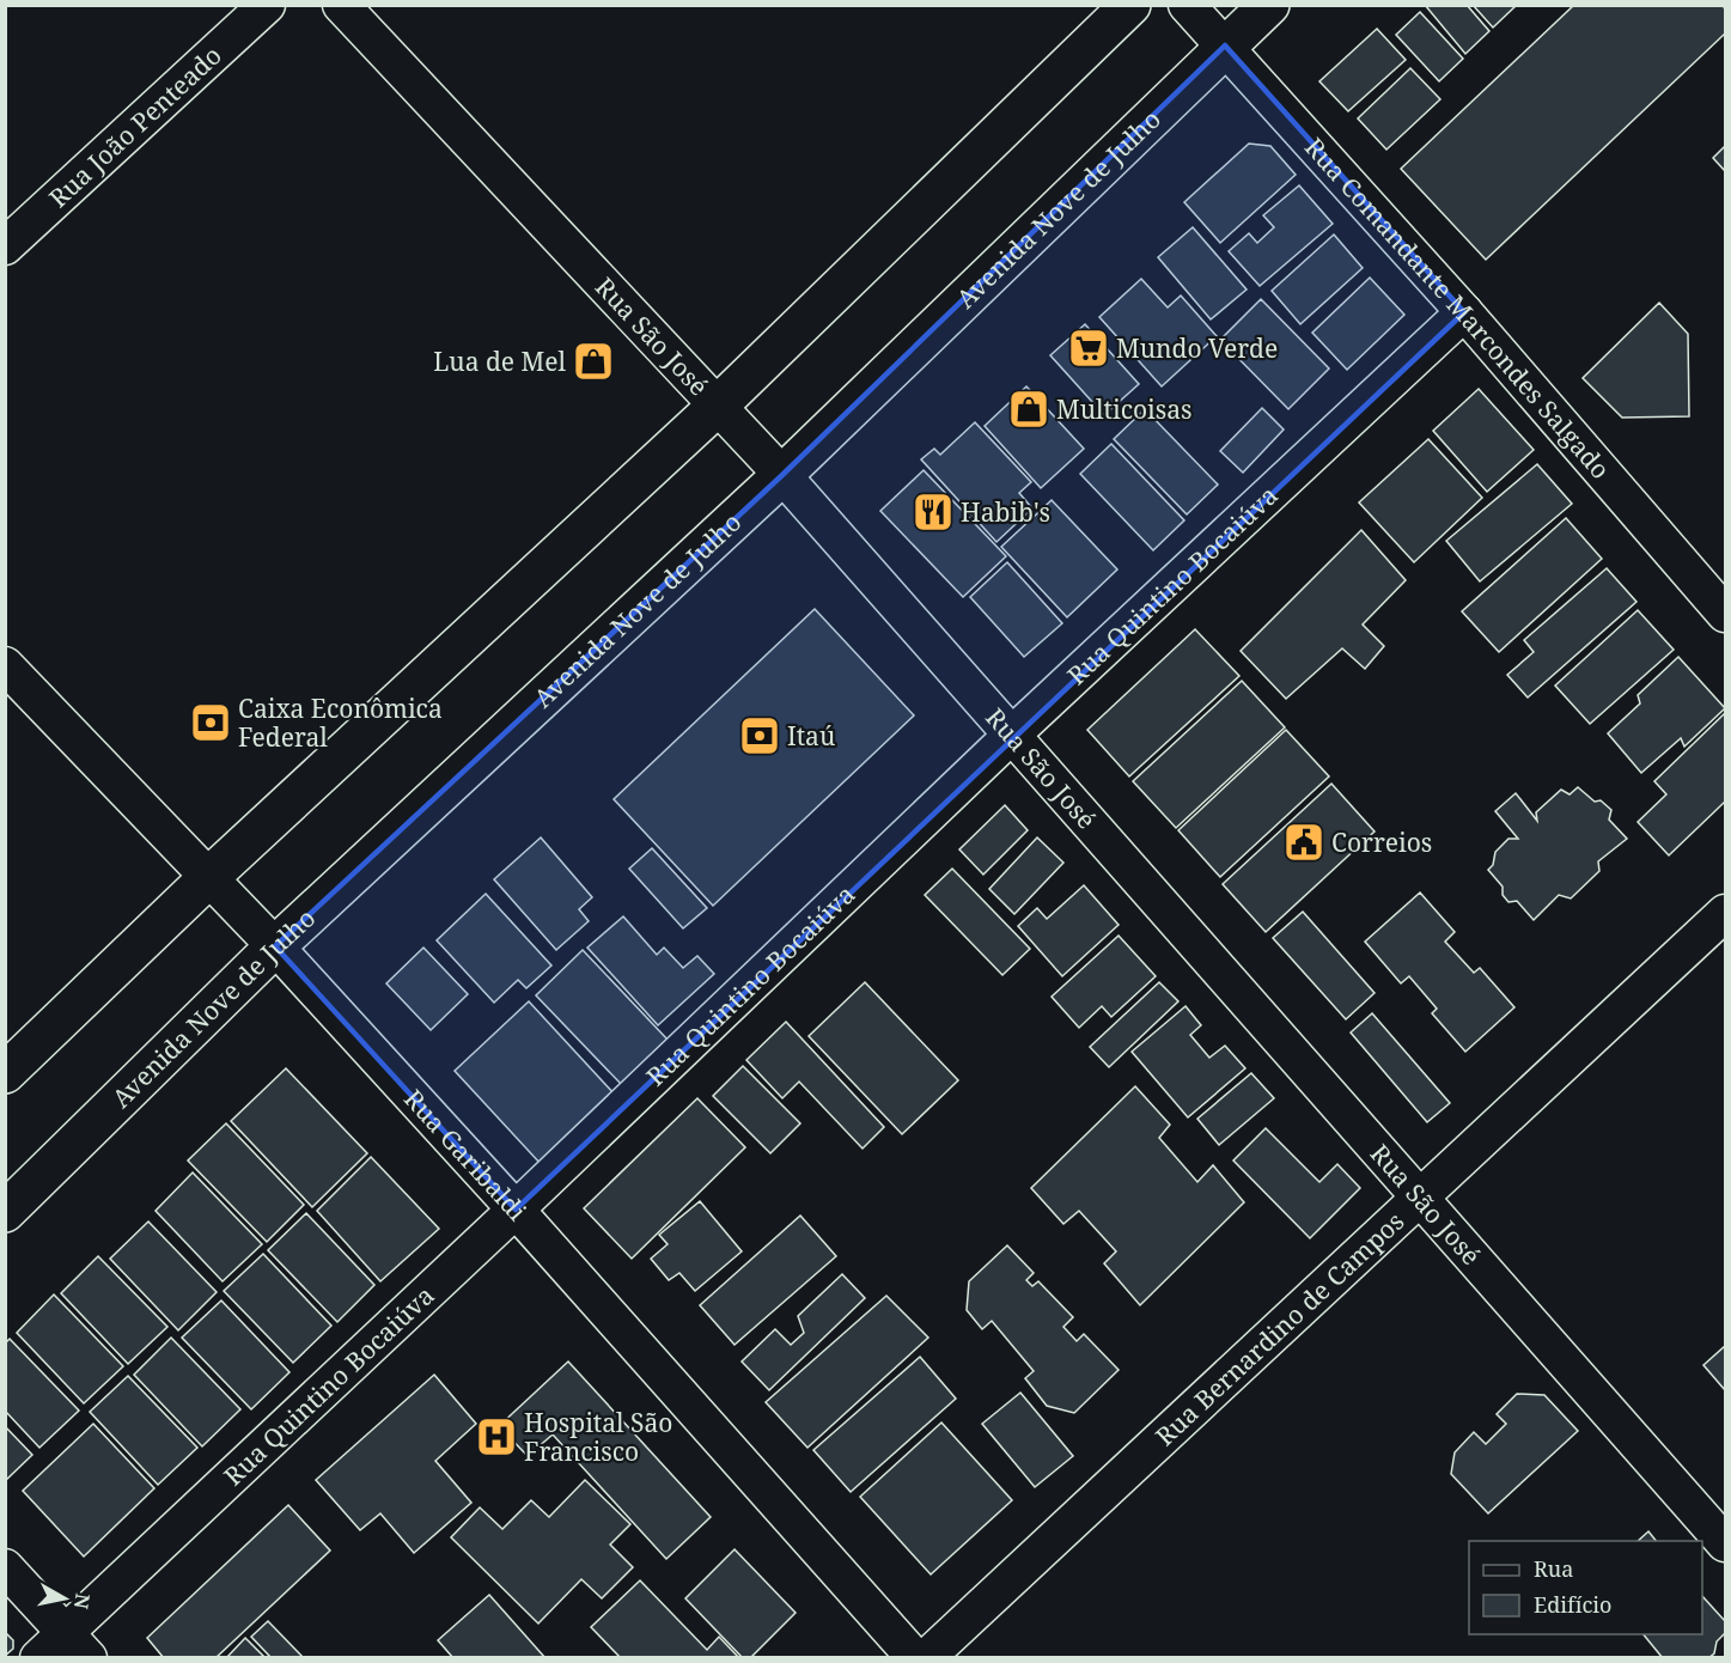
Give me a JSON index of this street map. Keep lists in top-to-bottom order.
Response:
{
  "streets": {
    "main road": ["Avenida Nove de Julho"],
    "street": [
      "Rua João Penteado",
      "Rua Comandante Marcondes Salgado",
      "Rua São José",
      "Rua Quintino Bocaiúva",
      "Rua Garibaldi",
      "Rua Bernardino de Campos"
    ]
  },
  "crossings": [
    ["Avenida Nove de Julho", "Rua Comandante Marcondes Salgado"],
    ["Avenida Nove de Julho", "Rua São José"],
    ["Avenida Nove de Julho", "Rua Garibaldi"],
    ["Rua Comandante Marcondes Salgado", "Rua Quintino Bocaiúva"],
    ["Rua São José", "Rua Quintino Bocaiúva"],
    ["Rua São José", "Rua Bernardino de Campos"],
    ["Rua Quintino Bocaiúva", "Rua Garibaldi"]
  ],
  "places": {
    "supermarket": ["Mundo Verde"],
    "shop": ["Lua de Mel", "Multicoisas"],
    "restaurant": ["Habib's"],
    "bank": ["Caixa Econômica Federal", "Itaú"],
    "public building": ["Correios"],
    "hospital": ["Hospital São Francisco"]
  },
  "legend": ["Rua", "Edifício"],
  "north": "right"
}
